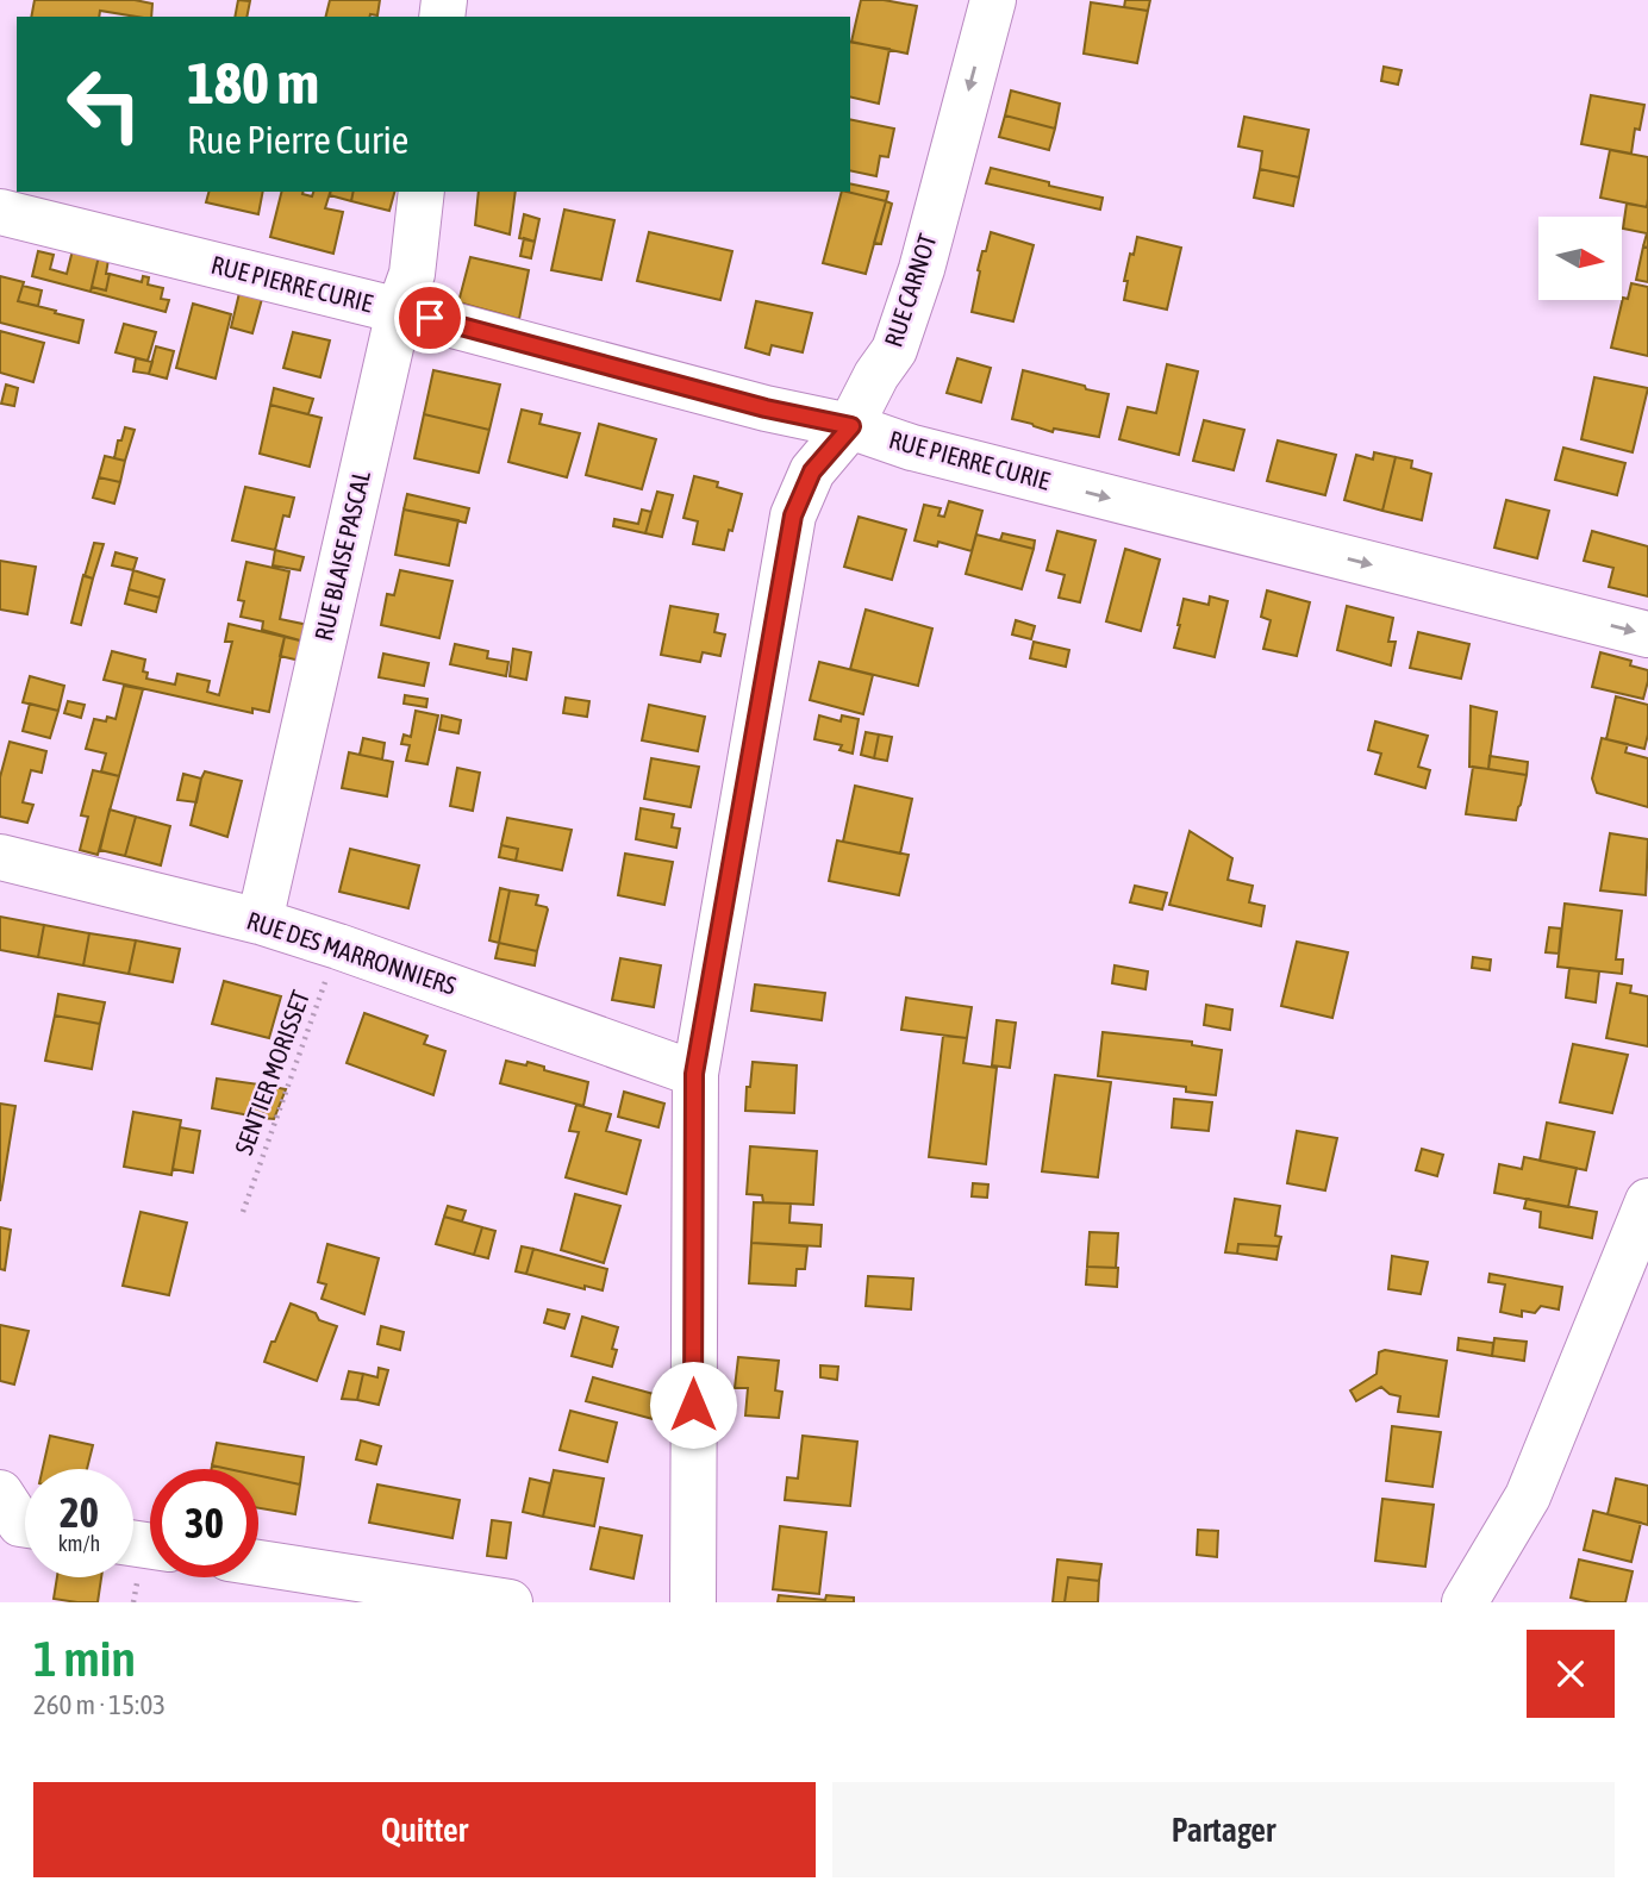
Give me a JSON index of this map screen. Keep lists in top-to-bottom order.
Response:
{
  "streets": {
    "street": [
      "RUE PIERRE CURIE",
      "RUE CARNOT",
      "RUE BLAISE PASCAL",
      "RUE DES MARRONNIERS"
    ],
    "path": ["SENTIER MORISSET"]
  },
  "crossings": [
    ["RUE PIERRE CURIE", "RUE CARNOT"],
    ["RUE PIERRE CURIE", "RUE BLAISE PASCAL"],
    ["RUE CARNOT", "RUE DES MARRONNIERS"],
    ["RUE BLAISE PASCAL", "RUE DES MARRONNIERS"],
    ["RUE DES MARRONNIERS", "SENTIER MORISSET"]
  ],
  "one_way": ["RUE PIERRE CURIE"],
  "north": "right",
  "page": {
    "turn": ["180 m", "Rue Pierre Curie"],
    "speed": "20 km/h",
    "limit": "30",
    "heading": ["1 min", "260 m · 15:03"],
    "buttons": ["Quitter", "Partager"]
  }
}
